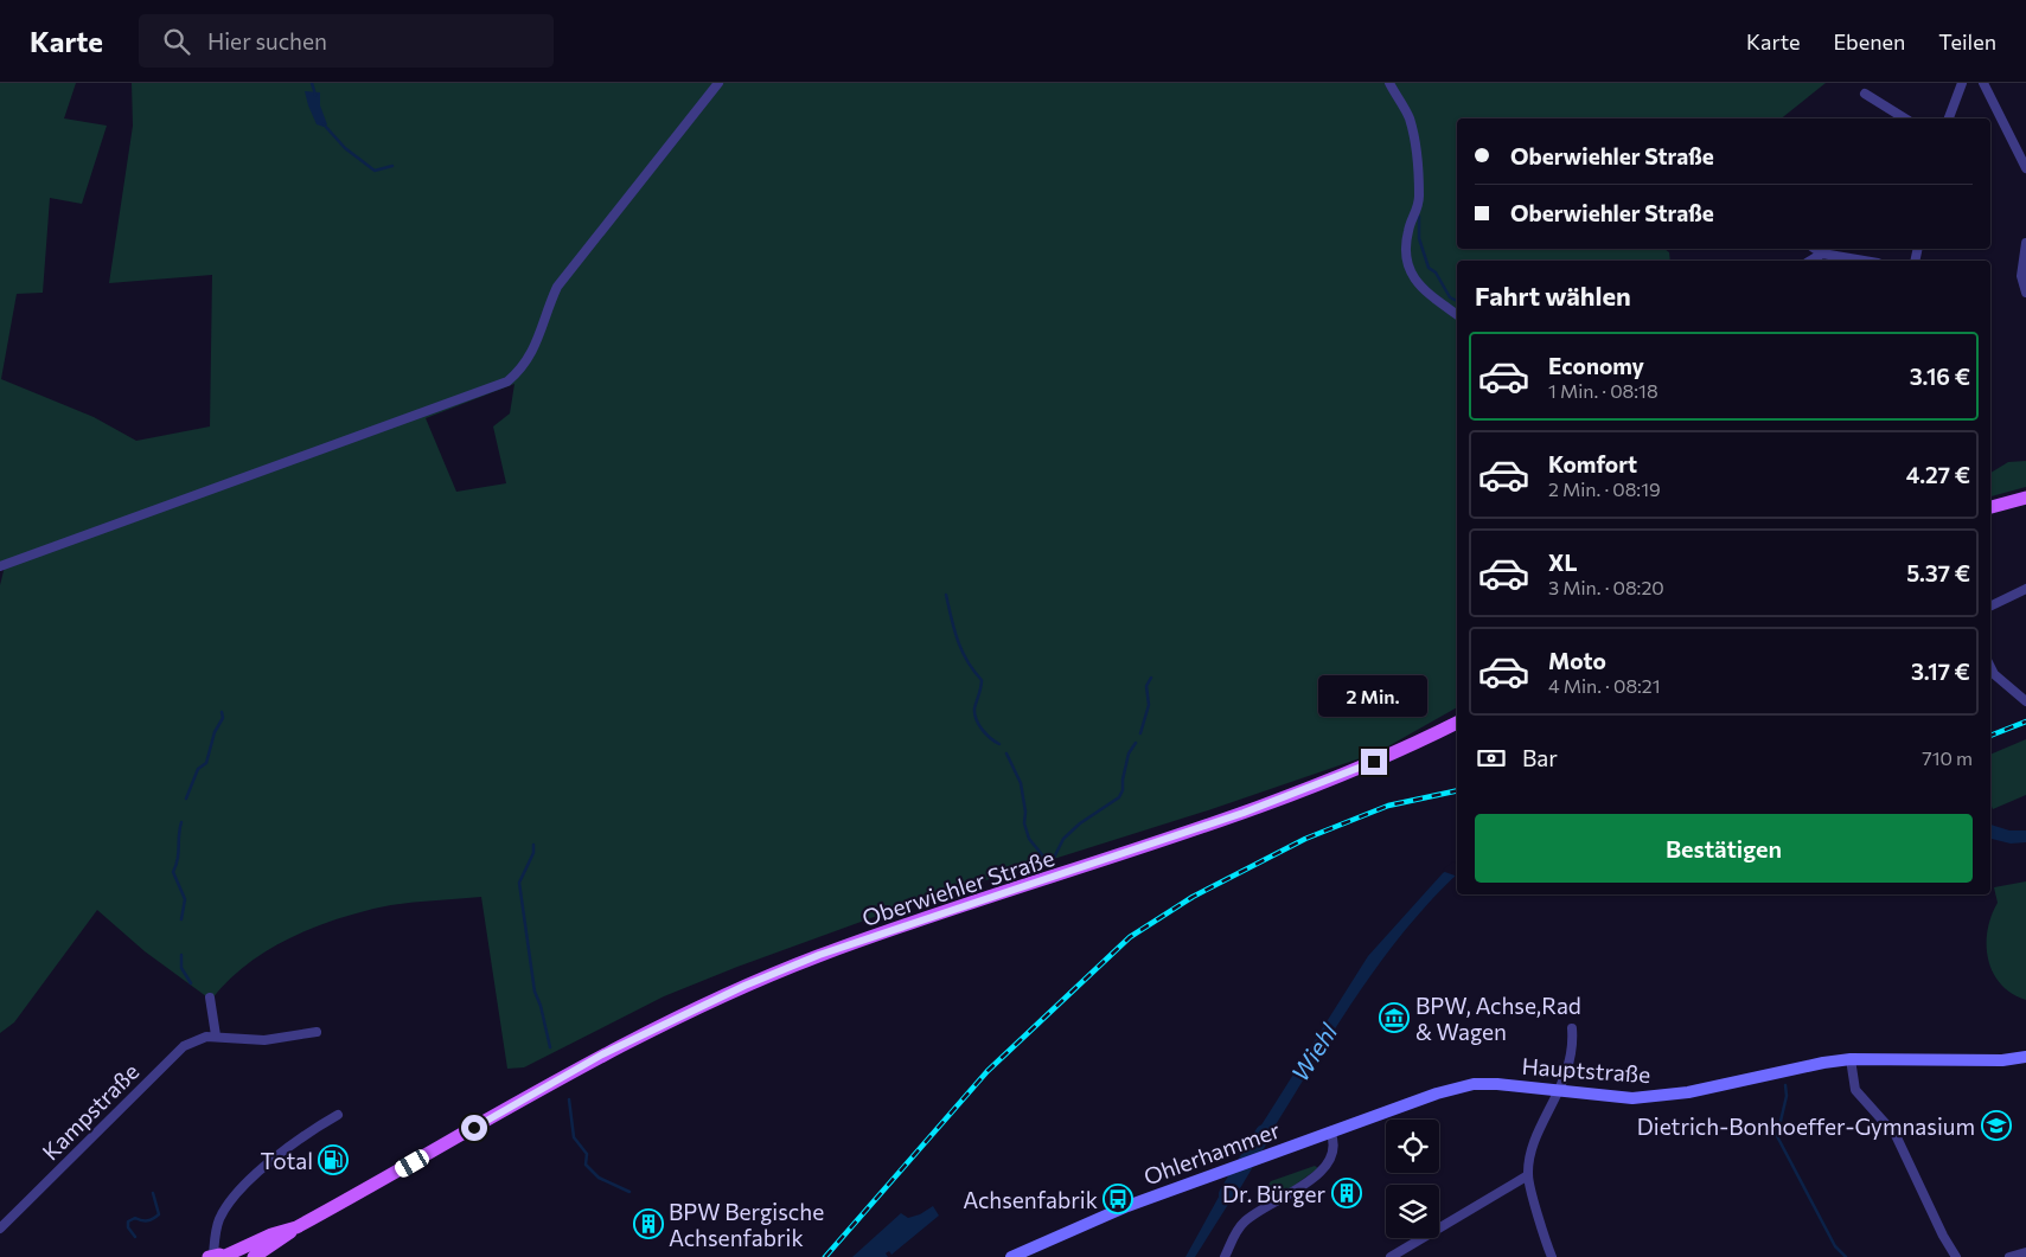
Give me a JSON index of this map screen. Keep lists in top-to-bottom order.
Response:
{
  "streets": {
    "main road": ["Oberwiehler Straße"],
    "street": ["Hauptstraße", "Kampstraße", "Ohlerhammer"]
  },
  "crossings": [
    ["Hauptstraße", "Ohlerhammer"]
  ],
  "water": ["Wiehl"],
  "places": {
    "museum": ["BPW, Achse,Rad & Wagen"],
    "school or university": ["Dietrich-Bonhoeffer-Gymnasium"],
    "fuel station": ["Total"],
    "building": ["Dr. Bürger", "BPW Bergische Achsenfabrik"],
    "bus stop": ["Achsenfabrik"]
  },
  "page": {
    "header": "Karte",
    "search": "Hier suchen",
    "nav": ["Karte", "Ebenen", "Teilen"],
    "banner": ["Oberwiehler Straße", "Oberwiehler Straße"],
    "heading": "Fahrt wählen",
    "list": [
      {
        "name": "Economy",
        "note": "1 Min. · 08:18",
        "value": "3.16 €"
      },
      {
        "name": "Komfort",
        "note": "2 Min. · 08:19",
        "value": "4.27 €"
      },
      {
        "name": "XL",
        "note": "3 Min. · 08:20",
        "value": "5.37 €"
      },
      {
        "name": "Moto",
        "note": "4 Min. · 08:21",
        "value": "3.17 €"
      }
    ],
    "bubble": "2 Min.",
    "pay": ["Bar", "710 m"],
    "buttons": "Bestätigen"
  }
}
